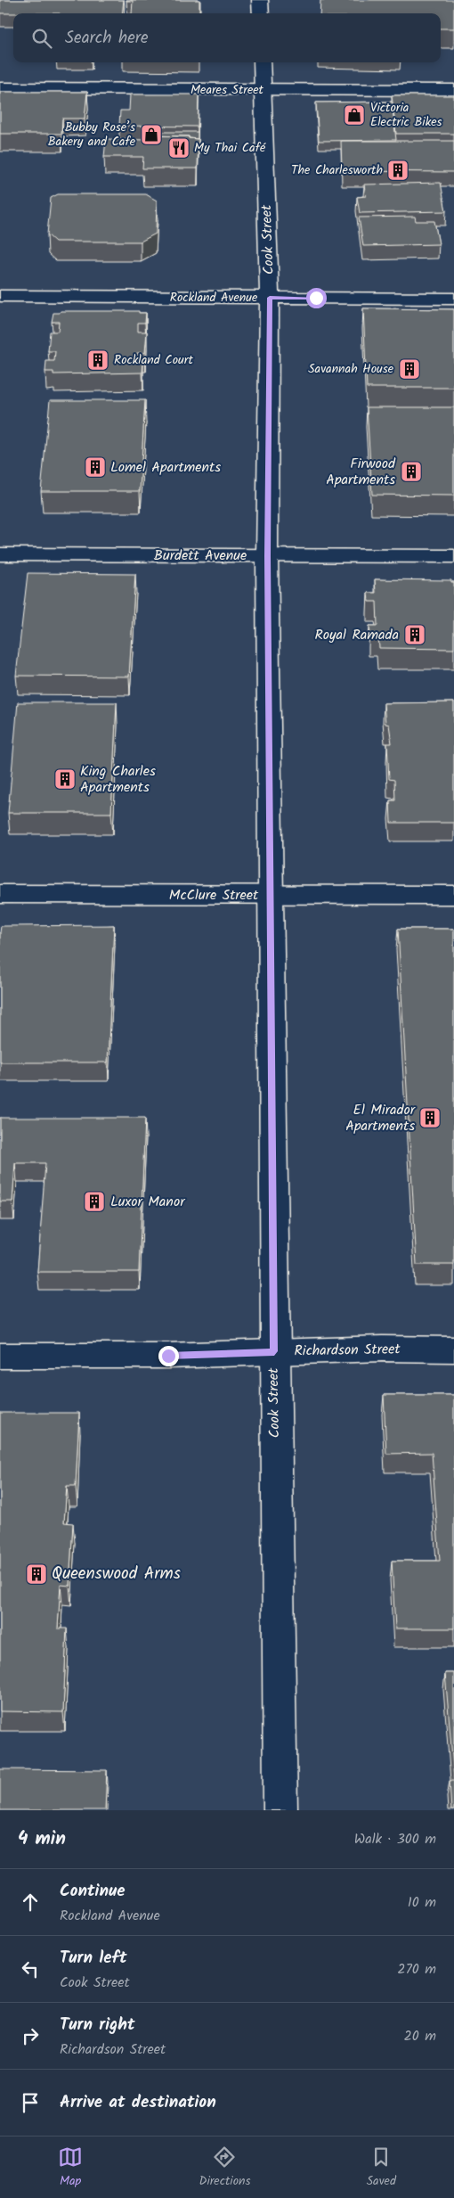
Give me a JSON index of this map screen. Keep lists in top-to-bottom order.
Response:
{
  "streets": {
    "main road": [
      "Meares Street",
      "Cook Street",
      "Rockland Avenue",
      "Burdett Avenue",
      "McClure Street",
      "Richardson Street"
    ]
  },
  "crossings": [
    ["Meares Street", "Cook Street"],
    ["Cook Street", "Rockland Avenue"],
    ["Cook Street", "Burdett Avenue"],
    ["Cook Street", "McClure Street"],
    ["Cook Street", "Richardson Street"]
  ],
  "places": {
    "shop": ["Victoria Electric Bikes", "Bubby Rose’s Bakery and Cafe"],
    "restaurant": ["My Thai Café"],
    "building": [
      "The Charlesworth",
      "Rockland Court",
      "Savannah House",
      "Lomel Apartments",
      "Firwood Apartments",
      "Royal Ramada",
      "King Charles Apartments",
      "El Mirador Apartments",
      "Luxor Manor",
      "Queenswood Arms"
    ]
  },
  "page": {
    "search": "Search here",
    "heading": ["4 min", "Walk · 300 m"],
    "list": [
      ["Continue", "Rockland Avenue", "10 m"],
      ["Turn left", "Cook Street", "270 m"],
      ["Turn right", "Richardson Street", "20 m"],
      "Arrive at destination"
    ],
    "nav": ["Map", "Directions", "Saved"]
  }
}
